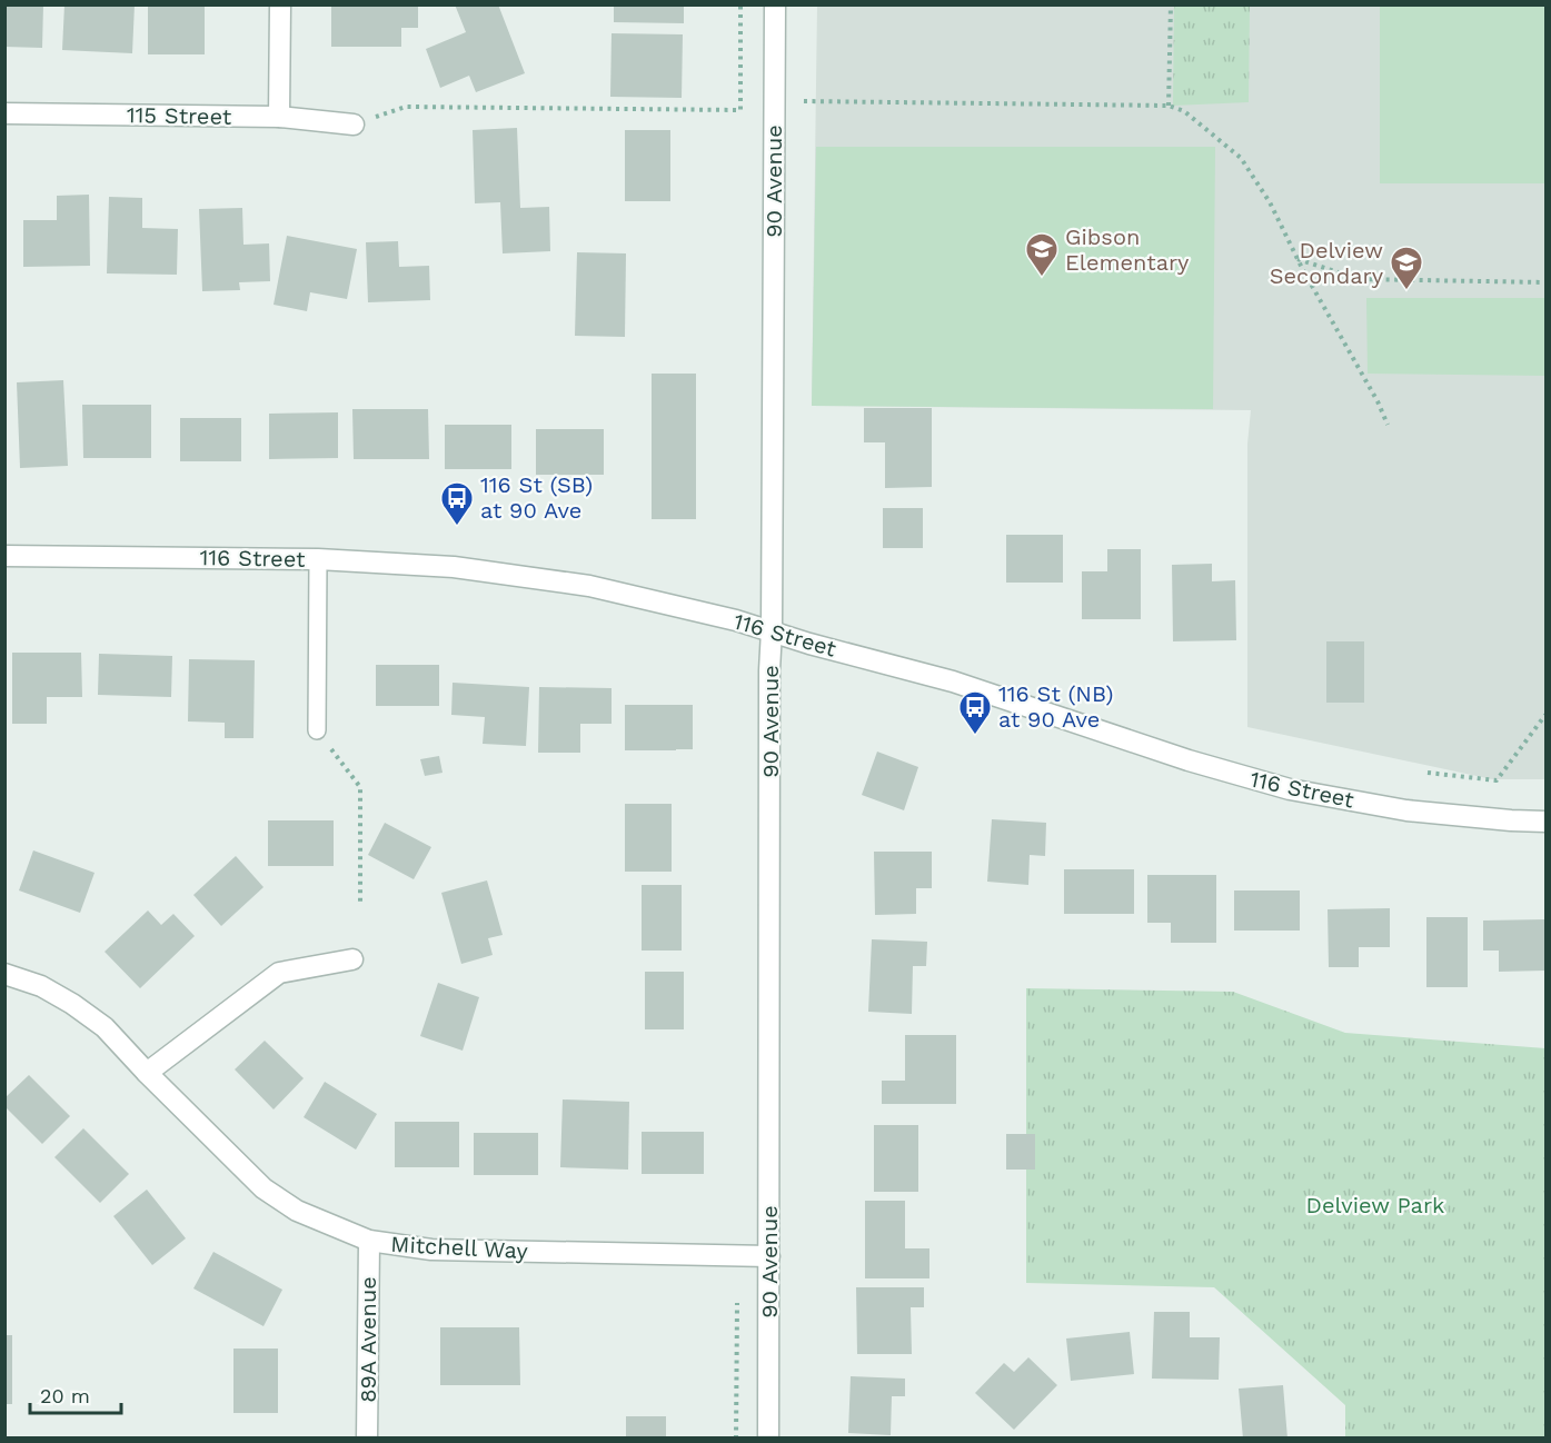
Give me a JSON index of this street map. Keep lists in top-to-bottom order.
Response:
{
  "streets": {
    "street": [
      "115 Street",
      "90 Avenue",
      "116 Street",
      "Mitchell Way",
      "89A Avenue"
    ]
  },
  "crossings": [
    ["90 Avenue", "116 Street"],
    ["90 Avenue", "Mitchell Way"],
    ["Mitchell Way", "89A Avenue"]
  ],
  "parks": ["Delview Park"],
  "places": {
    "school or university": ["Gibson Elementary", "Delview Secondary"],
    "bus stop": ["116 St (SB) at 90 Ave", "116 St (NB) at 90 Ave"]
  },
  "scale_bar": "20 m"
}
